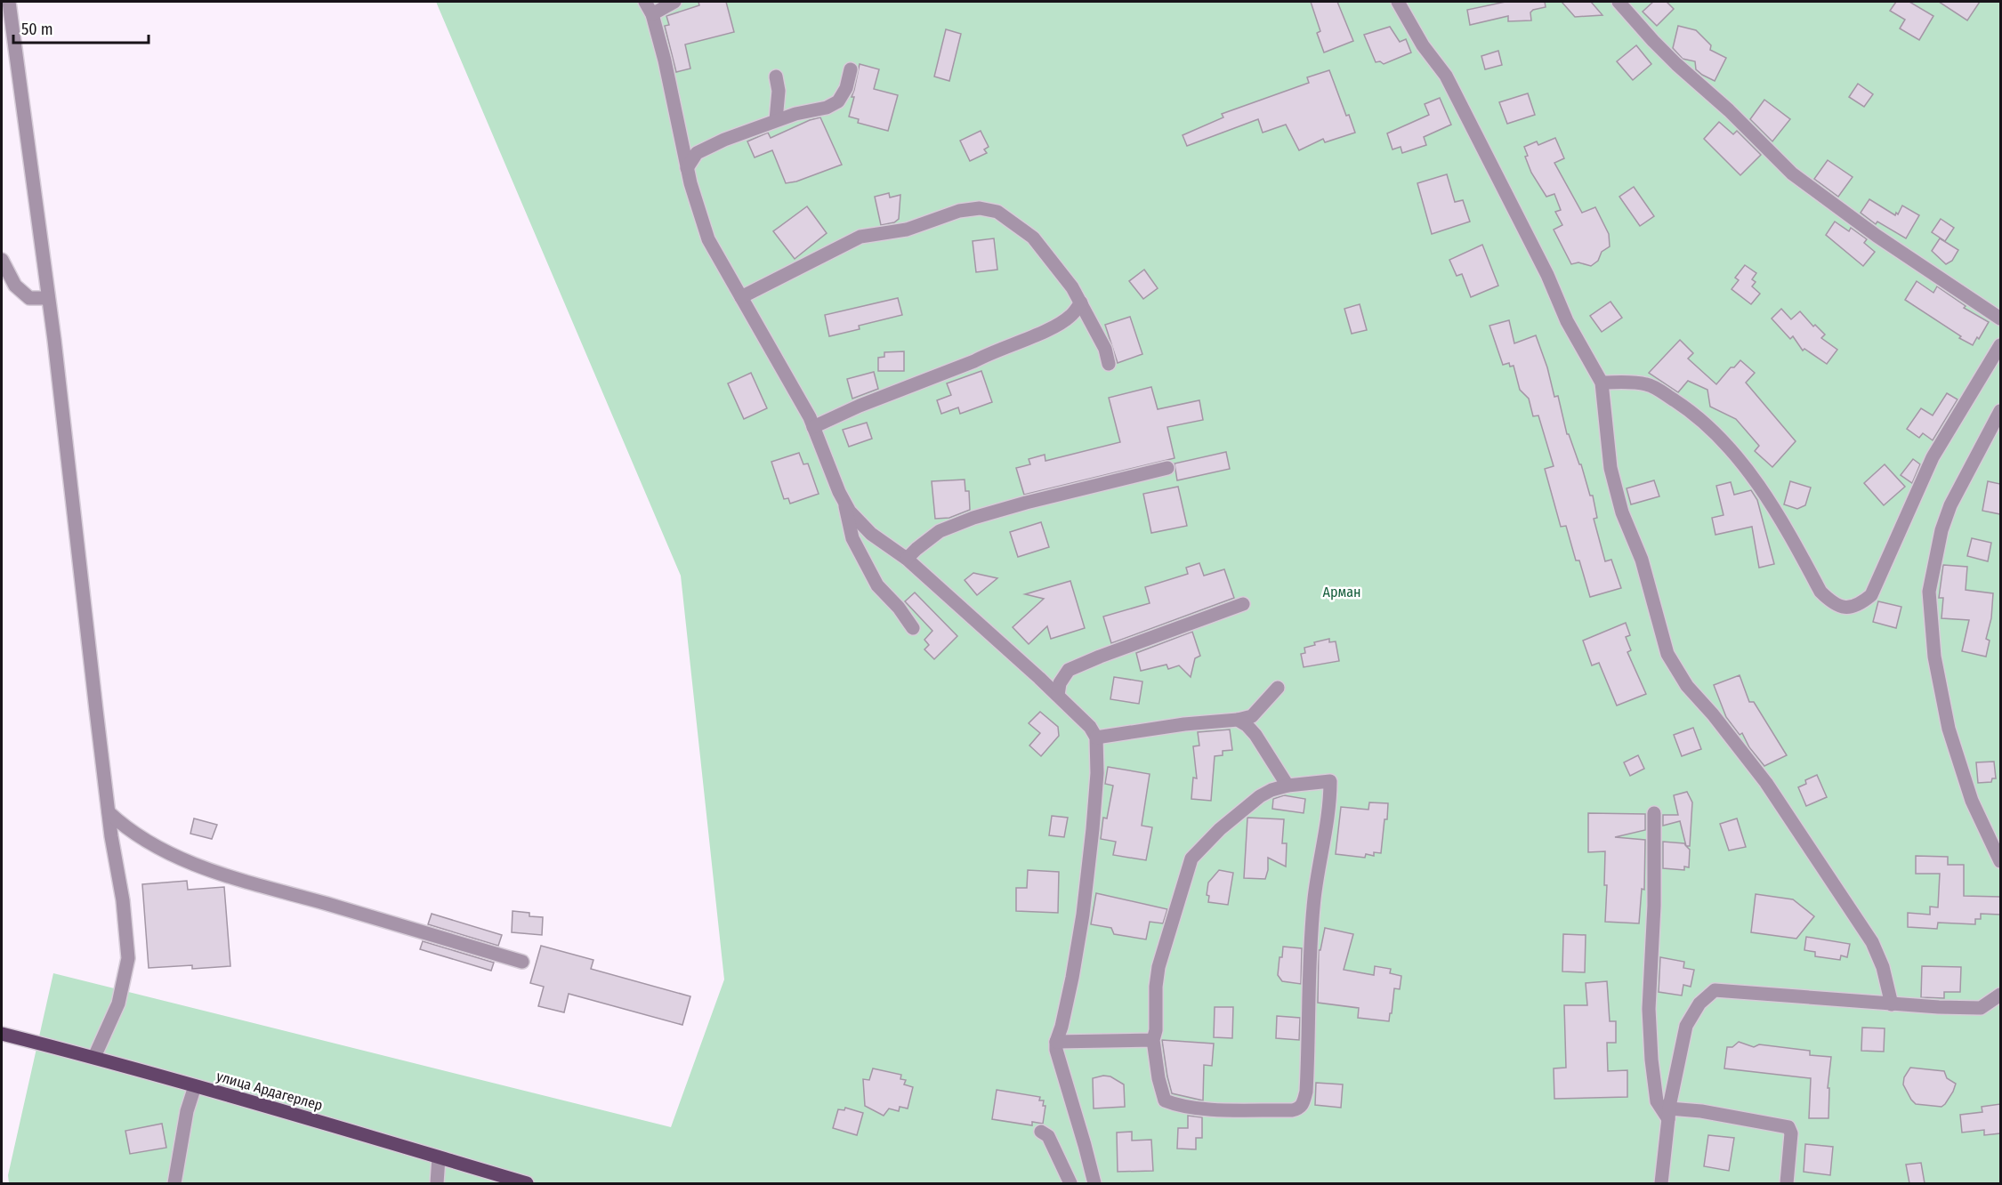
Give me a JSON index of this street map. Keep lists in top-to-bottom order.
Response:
{
  "streets": {
    "main road": ["улица Ардагерлер"]
  },
  "parks": ["Арман"],
  "scale_bar": "50 m"
}
